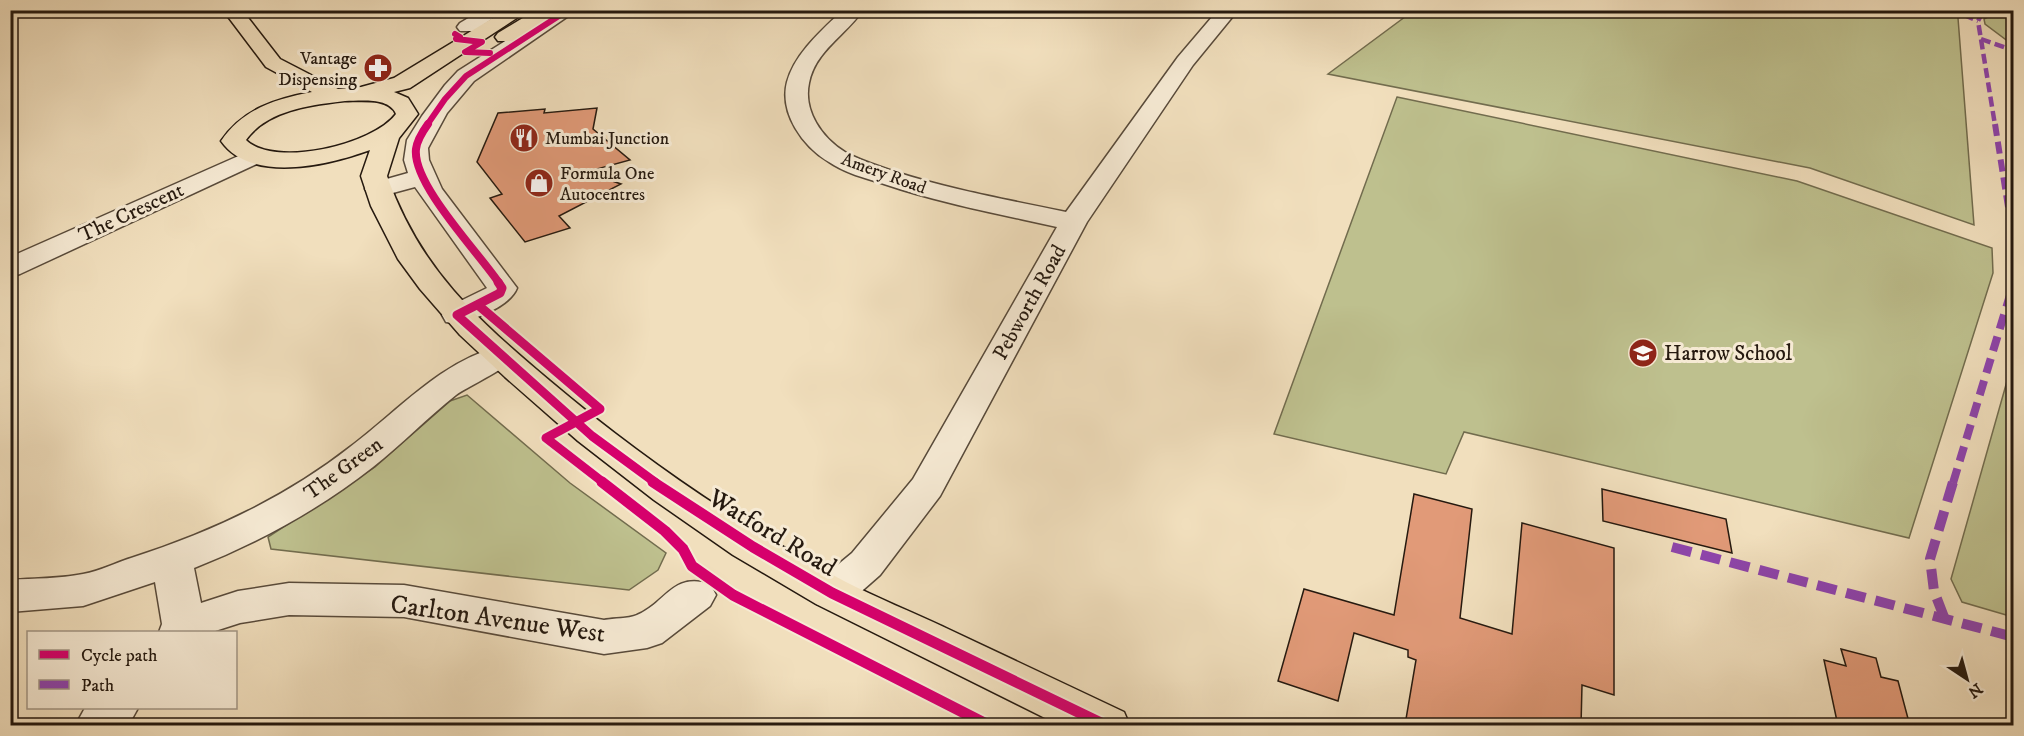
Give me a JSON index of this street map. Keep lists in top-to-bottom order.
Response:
{
  "streets": {
    "main road": ["Watford Road"],
    "street": [
      "Amery Road",
      "The Crescent",
      "Pebworth Road",
      "The Green",
      "Carlton Avenue West"
    ]
  },
  "crossings": [
    ["Amery Road", "Pebworth Road"],
    ["Pebworth Road", "Watford Road"],
    ["The Green", "Watford Road"]
  ],
  "places": {
    "pharmacy": ["Vantage Dispensing"],
    "restaurant": ["Mumbai Junction"],
    "shop": ["Formula One Autocentres"],
    "school or university": ["Harrow School"]
  },
  "legend": ["Cycle path", "Path"],
  "north": "bottom right"
}
